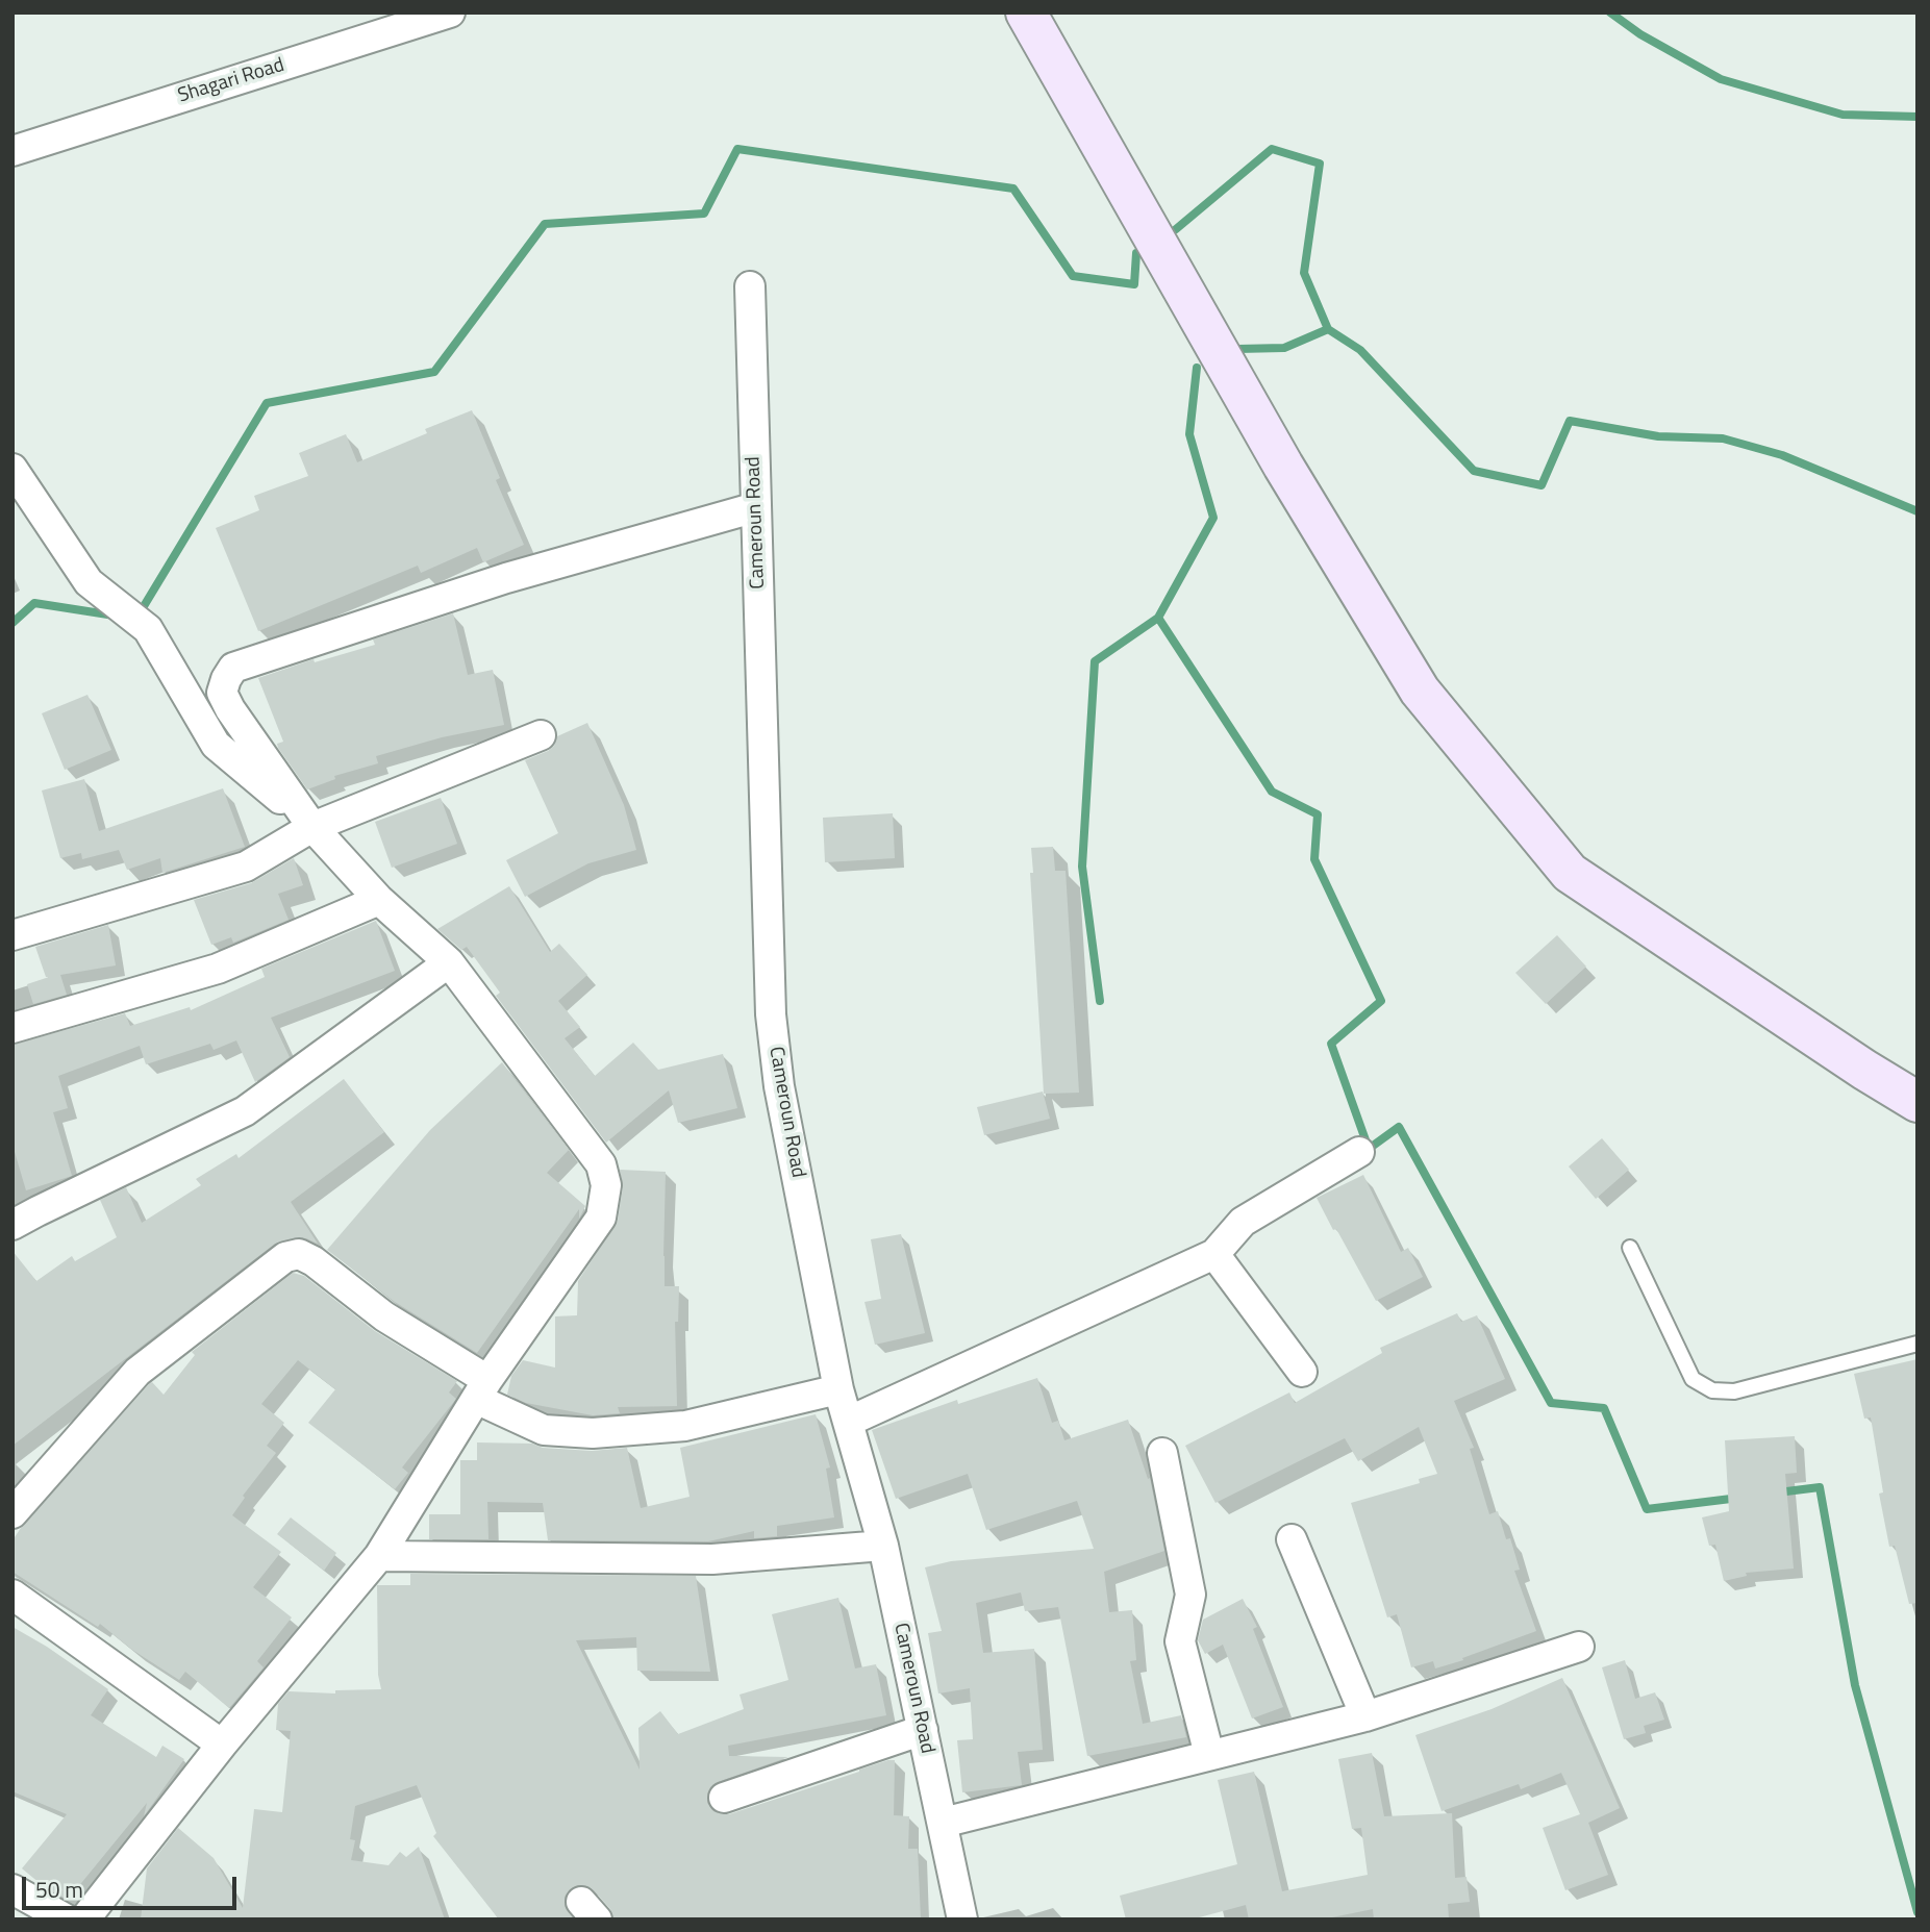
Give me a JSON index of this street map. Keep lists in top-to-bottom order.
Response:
{
  "streets": {
    "street": ["Shagari Road", "Cameroun Road"]
  },
  "scale_bar": "50 m"
}
